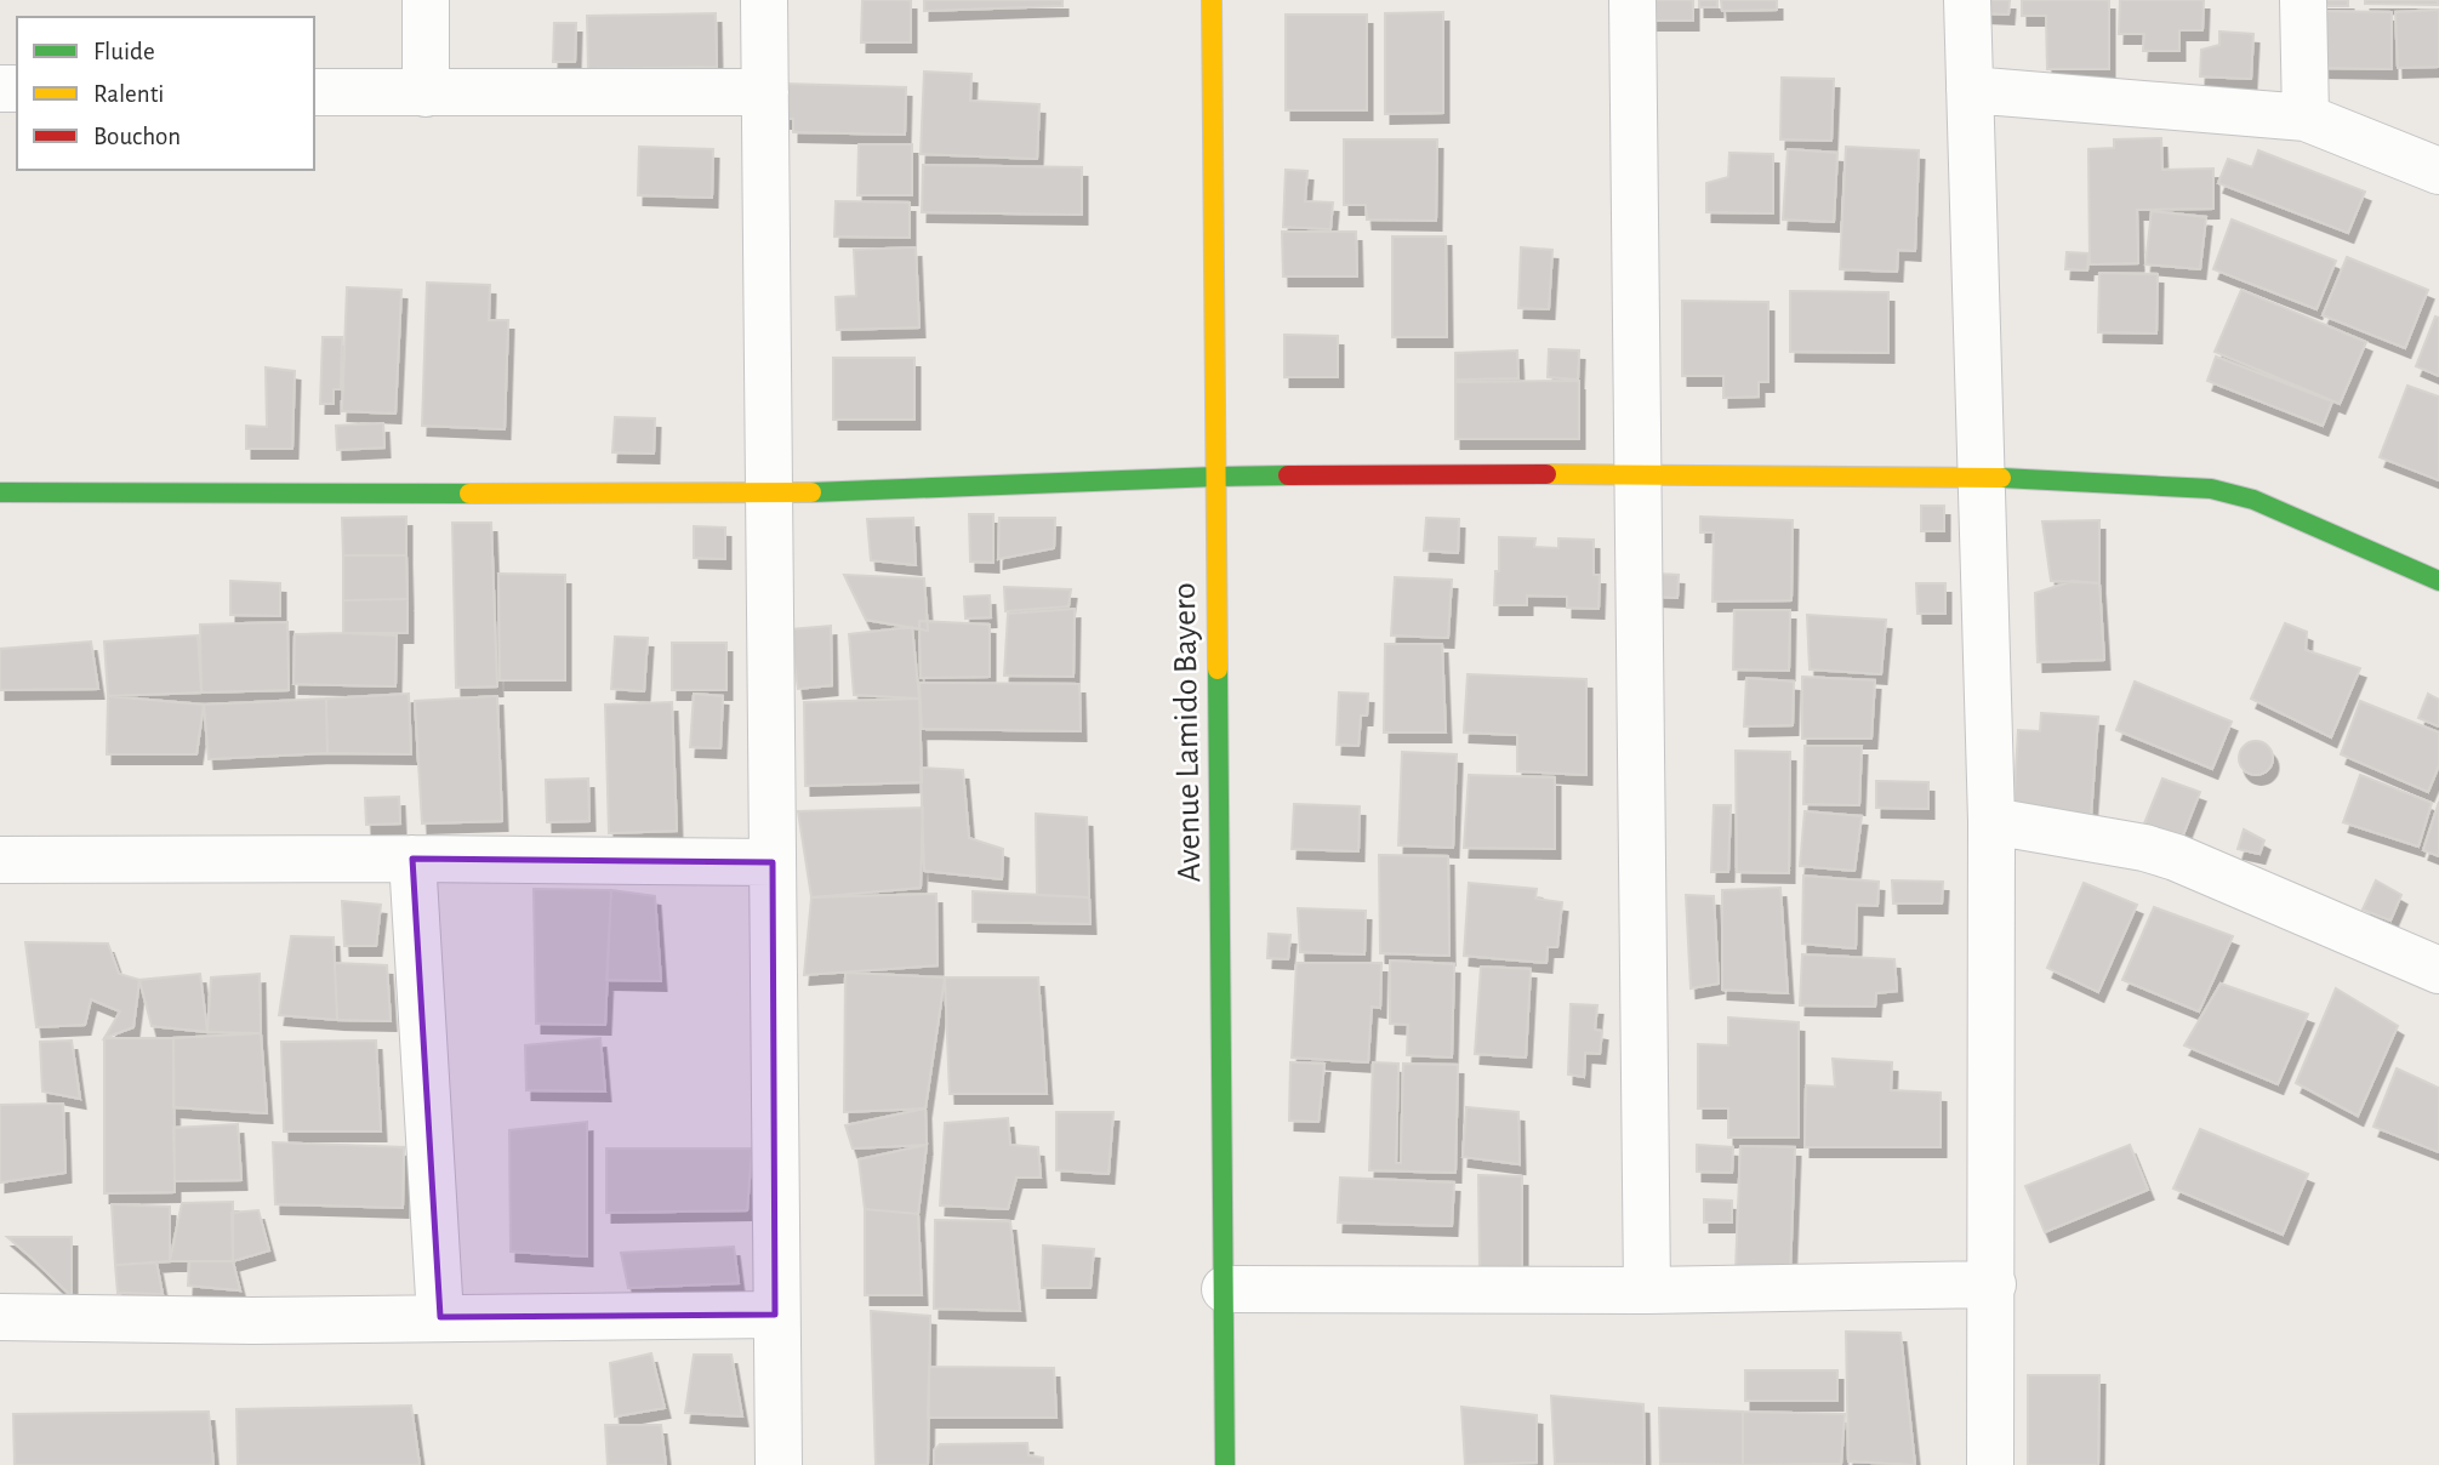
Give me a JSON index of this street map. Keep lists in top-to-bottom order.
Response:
{
  "streets": {
    "street": ["Avenue Lamido Bayero"]
  },
  "legend": ["Fluide", "Ralenti", "Bouchon"]
}
